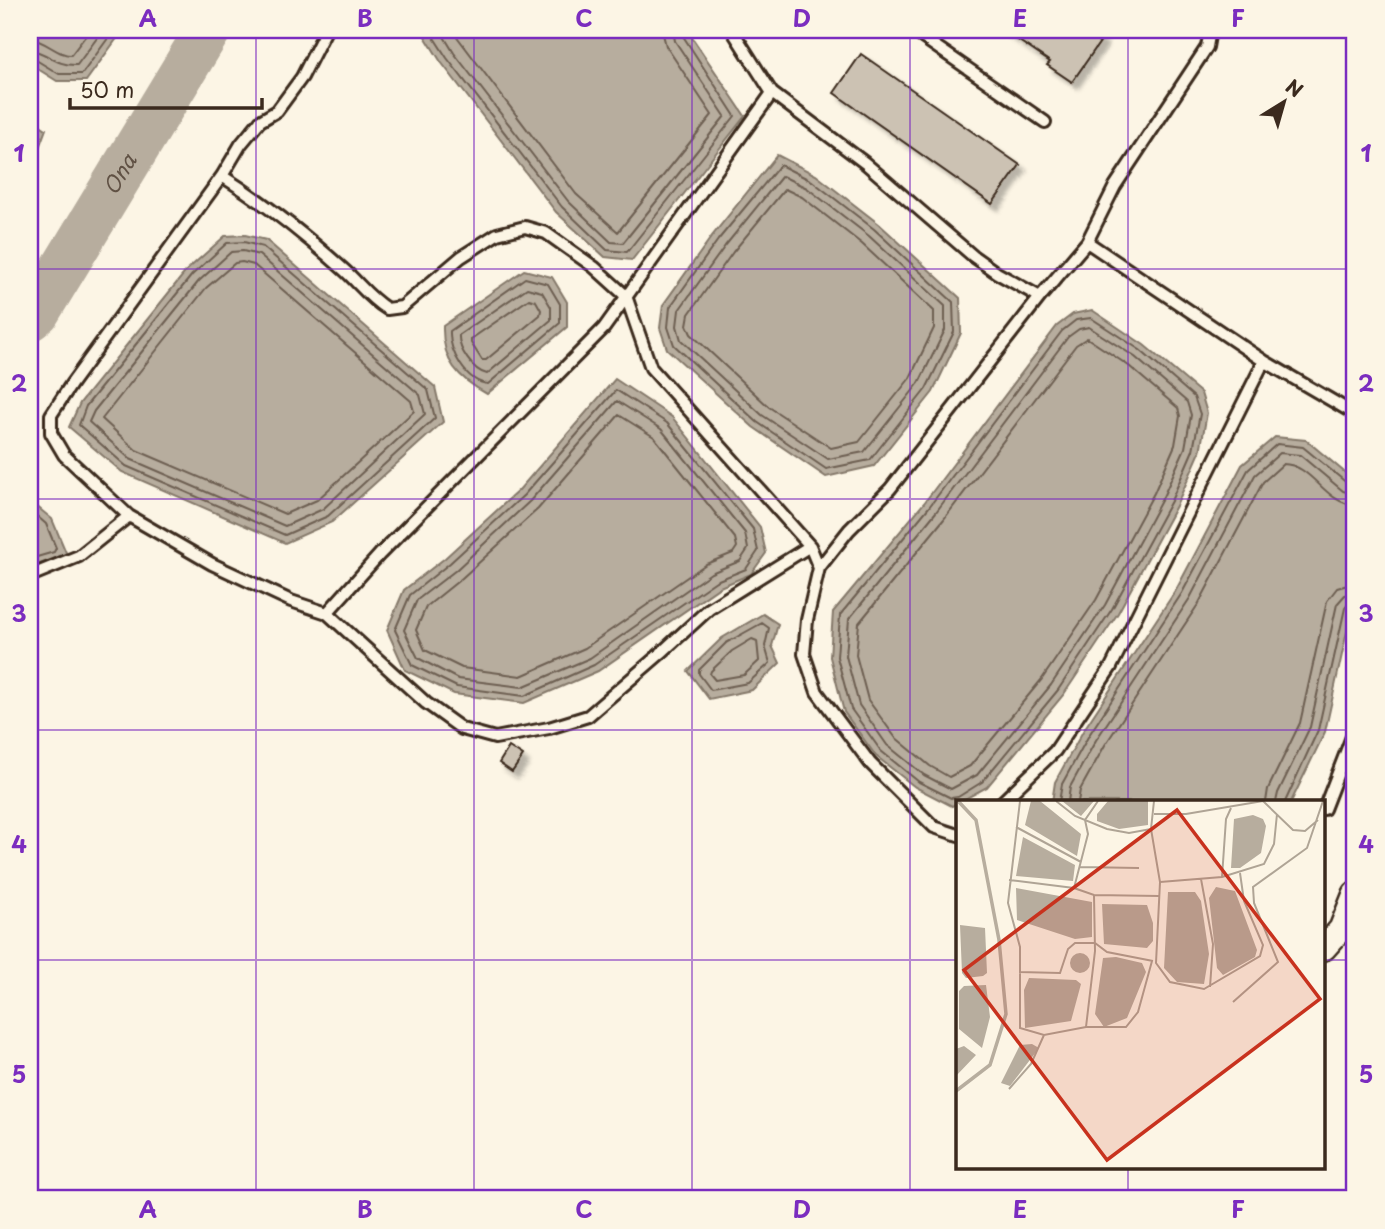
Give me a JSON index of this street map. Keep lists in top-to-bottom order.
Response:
{
  "water": ["Ona"],
  "scale_bar": "50 m",
  "north": "top right",
  "grid": {
    "columns": [
      "A",
      "B",
      "C",
      "D",
      "E",
      "F"
    ],
    "rows": [
      "1",
      "2",
      "3",
      "4",
      "5"
    ]
  }
}
